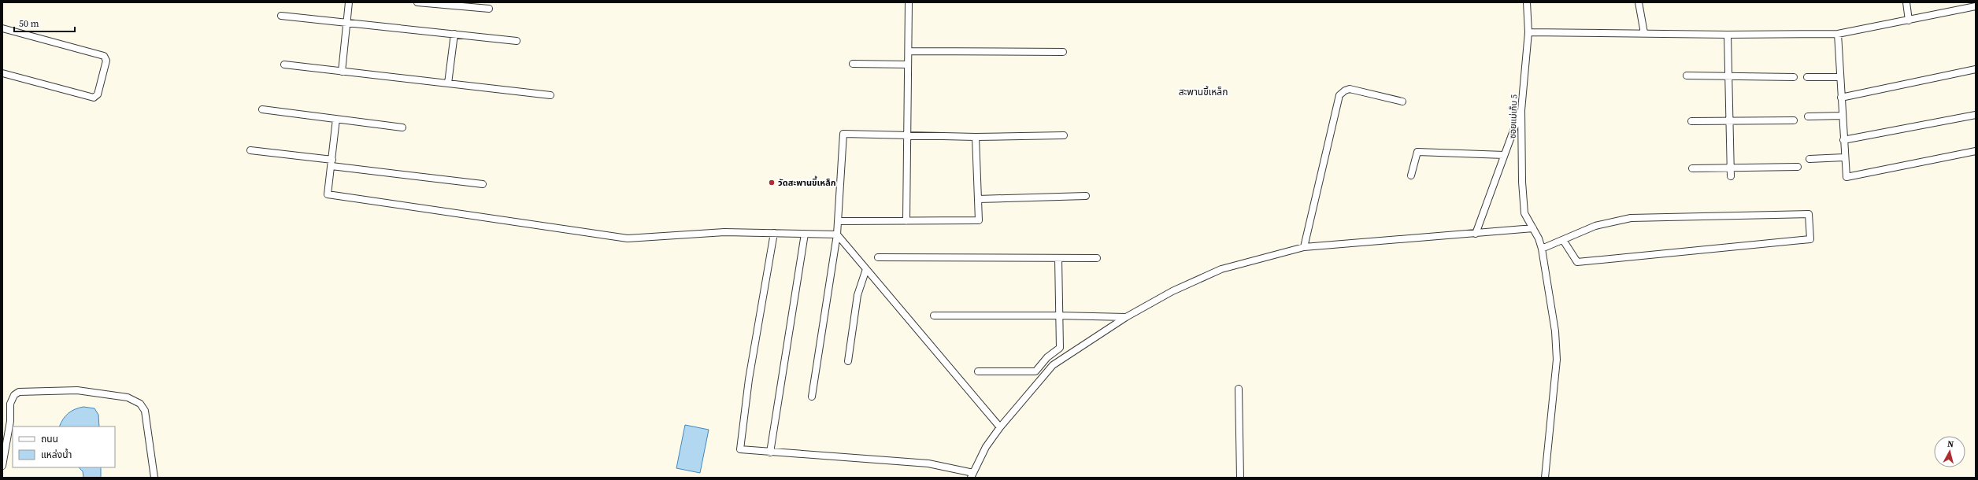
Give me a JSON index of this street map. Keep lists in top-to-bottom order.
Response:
{
  "streets": {
    "street": ["ซอยแม่เก็บ 5"]
  },
  "districts": ["สะพานขี้เหล็ก"],
  "places": ["วัดสะพานขี้เหล็ก"],
  "legend": ["ถนน", "แหล่งน้ำ"],
  "scale_bar": "50 m",
  "north": "top"
}
